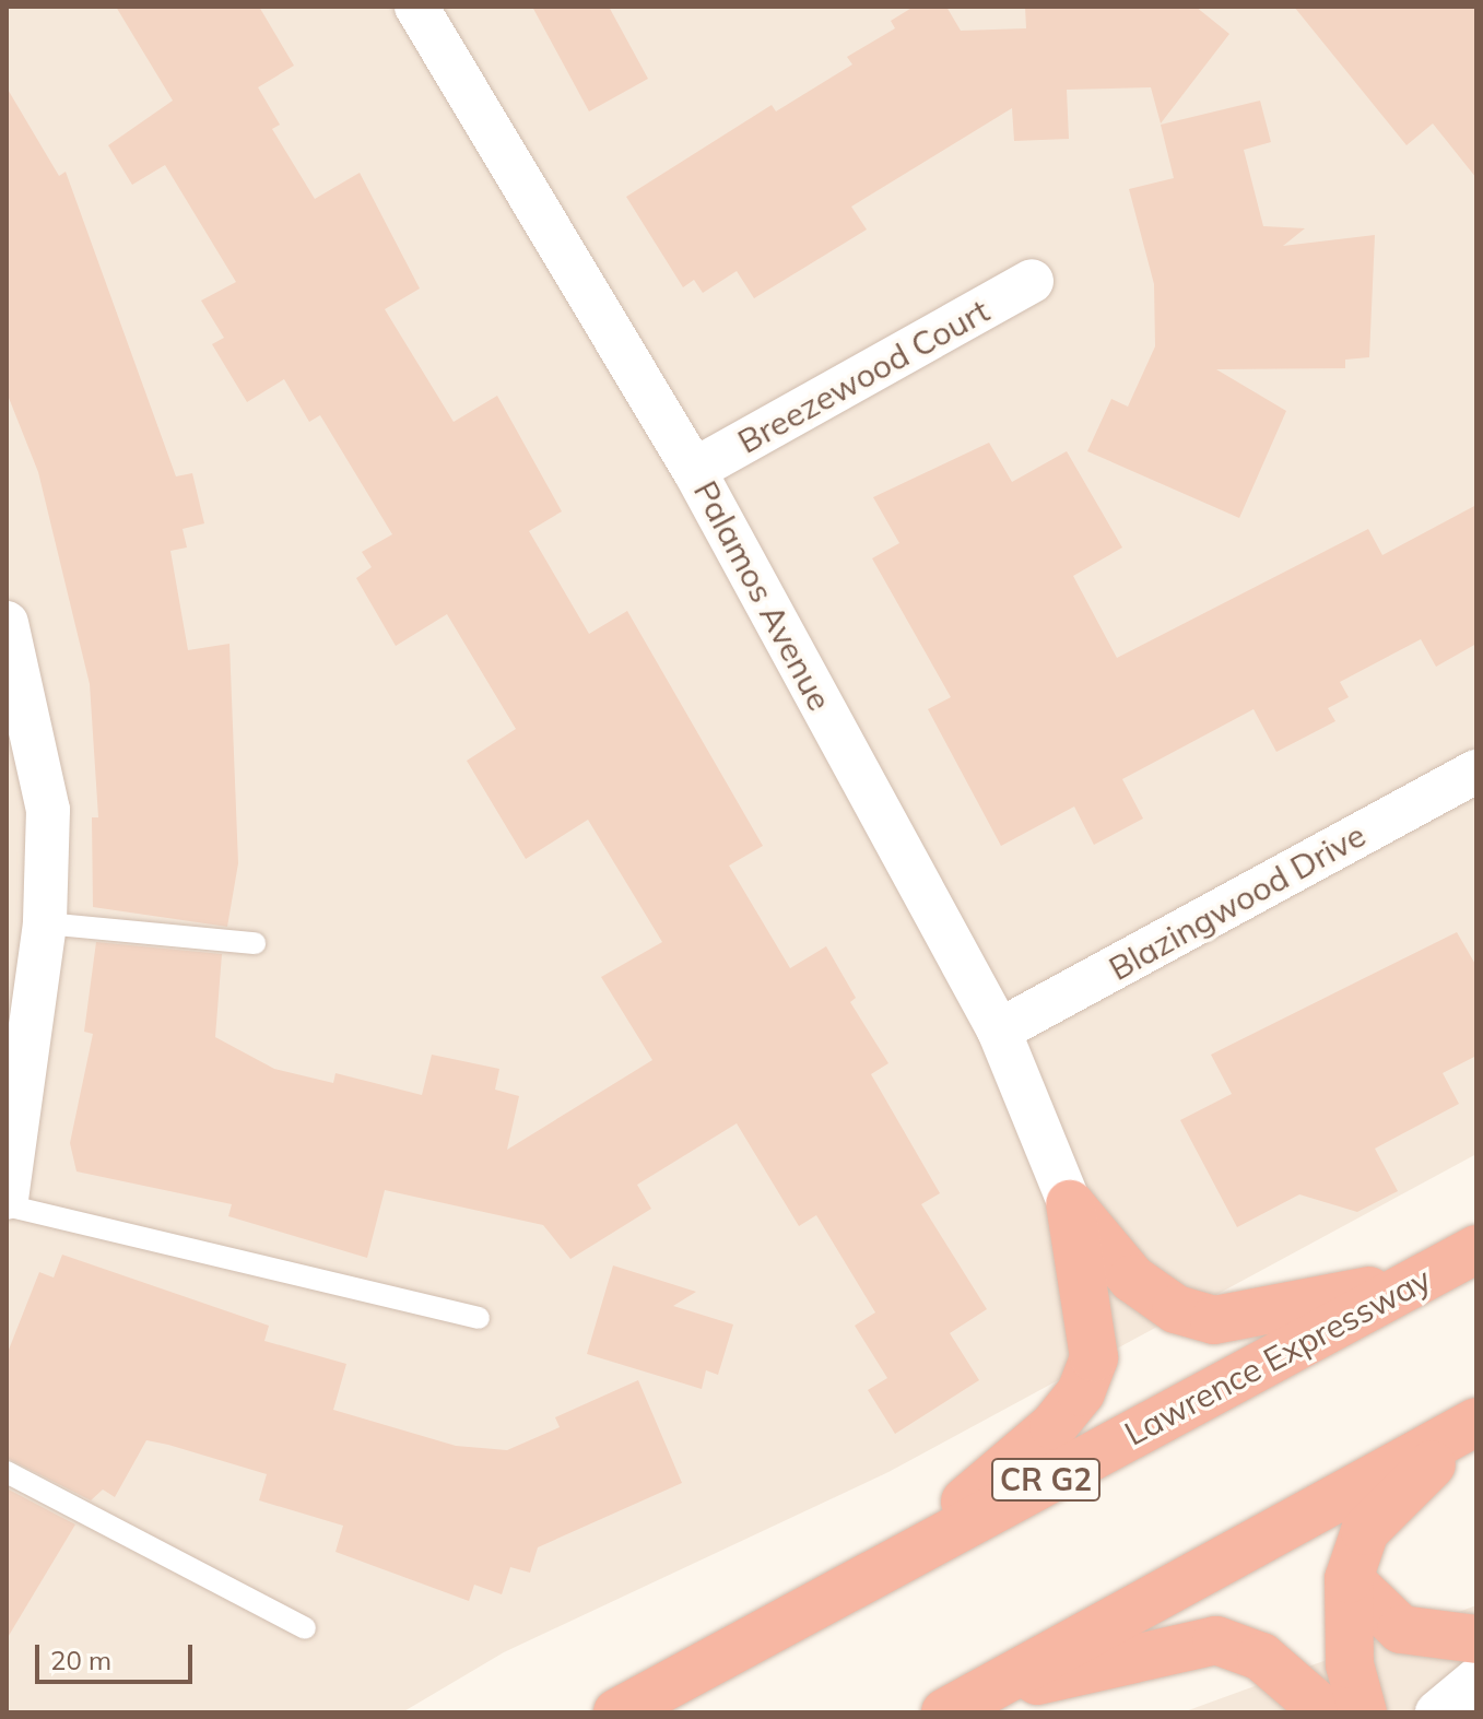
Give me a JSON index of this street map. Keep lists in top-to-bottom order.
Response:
{
  "streets": {
    "highway": ["Lawrence Expressway", "CR G2"],
    "street": ["Breezewood Court", "Palamos Avenue", "Blazingwood Drive"]
  },
  "crossings": [
    ["Breezewood Court", "Palamos Avenue"],
    ["Palamos Avenue", "Blazingwood Drive"]
  ],
  "scale_bar": "20 m"
}
